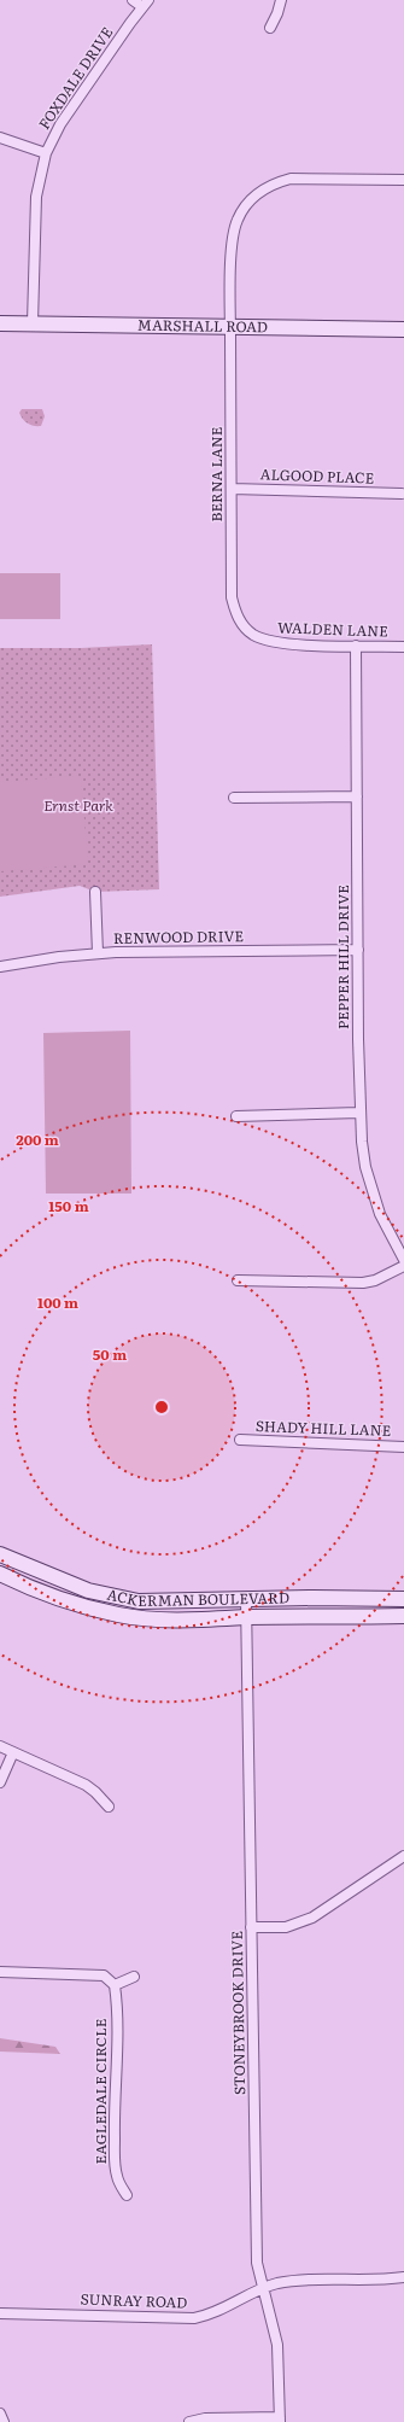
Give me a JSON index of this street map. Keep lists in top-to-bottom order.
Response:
{
  "streets": {
    "street": [
      "FOXDALE DRIVE",
      "MARSHALL ROAD",
      "BERNA LANE",
      "ALGOOD PLACE",
      "WALDEN LANE",
      "RENWOOD DRIVE",
      "PEPPER HILL DRIVE",
      "SHADY HILL LANE",
      "ACKERMAN BOULEVARD",
      "STONEYBROOK DRIVE",
      "EAGLEDALE CIRCLE",
      "SUNRAY ROAD"
    ]
  },
  "crossings": [
    ["FOXDALE DRIVE", "MARSHALL ROAD"],
    ["MARSHALL ROAD", "BERNA LANE"],
    ["BERNA LANE", "ALGOOD PLACE"],
    ["BERNA LANE", "WALDEN LANE"],
    ["WALDEN LANE", "PEPPER HILL DRIVE"],
    ["RENWOOD DRIVE", "PEPPER HILL DRIVE"],
    ["ACKERMAN BOULEVARD", "STONEYBROOK DRIVE"],
    ["STONEYBROOK DRIVE", "SUNRAY ROAD"]
  ],
  "parks": ["Ernst Park"],
  "rings": [
    "200 m",
    "150 m",
    "100 m",
    "50 m"
  ]
}
